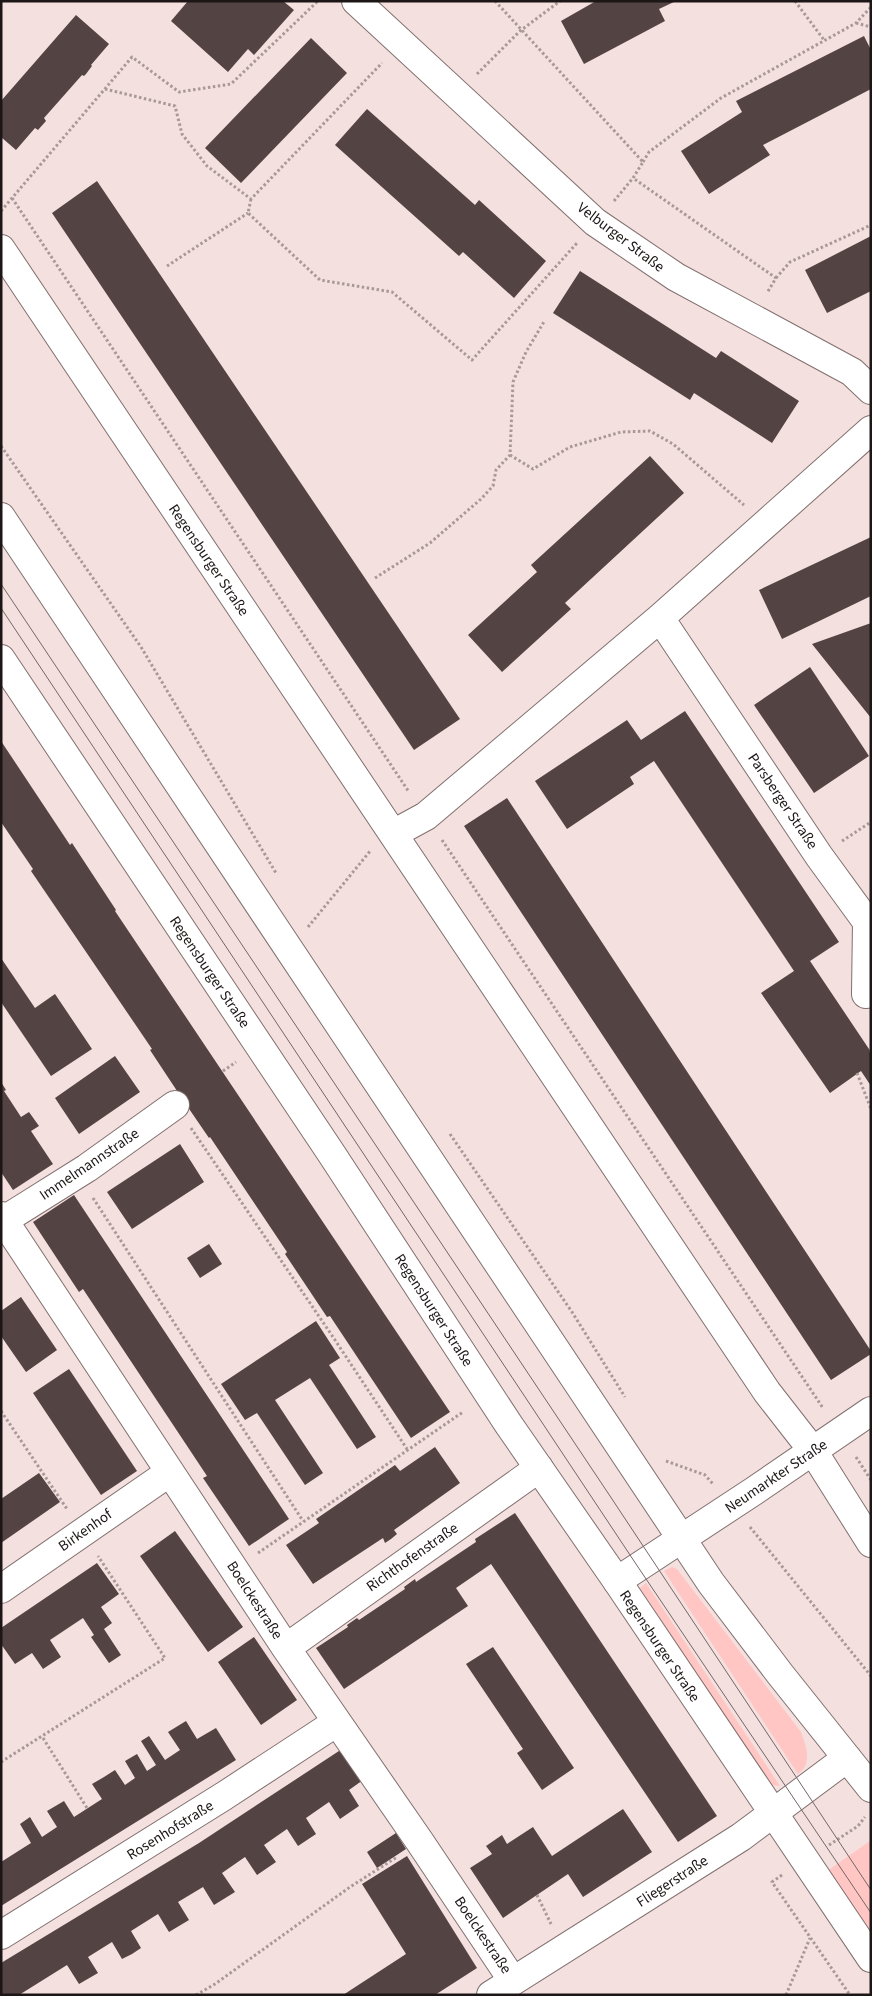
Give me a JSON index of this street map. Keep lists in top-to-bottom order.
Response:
{
  "streets": {
    "street": [
      "Velburger Straße",
      "Regensburger Straße",
      "Parsberger Straße",
      "Immelmannstraße",
      "Neumarkter Straße",
      "Birkenhof",
      "Richthofenstraße",
      "Boelckestraße",
      "Rosenhofstraße",
      "Fliegerstraße"
    ]
  },
  "crossings": [
    ["Regensburger Straße", "Neumarkter Straße"],
    ["Regensburger Straße", "Richthofenstraße"],
    ["Regensburger Straße", "Fliegerstraße"],
    ["Immelmannstraße", "Boelckestraße"],
    ["Birkenhof", "Boelckestraße"],
    ["Richthofenstraße", "Boelckestraße"],
    ["Boelckestraße", "Rosenhofstraße"],
    ["Boelckestraße", "Fliegerstraße"]
  ]
}
